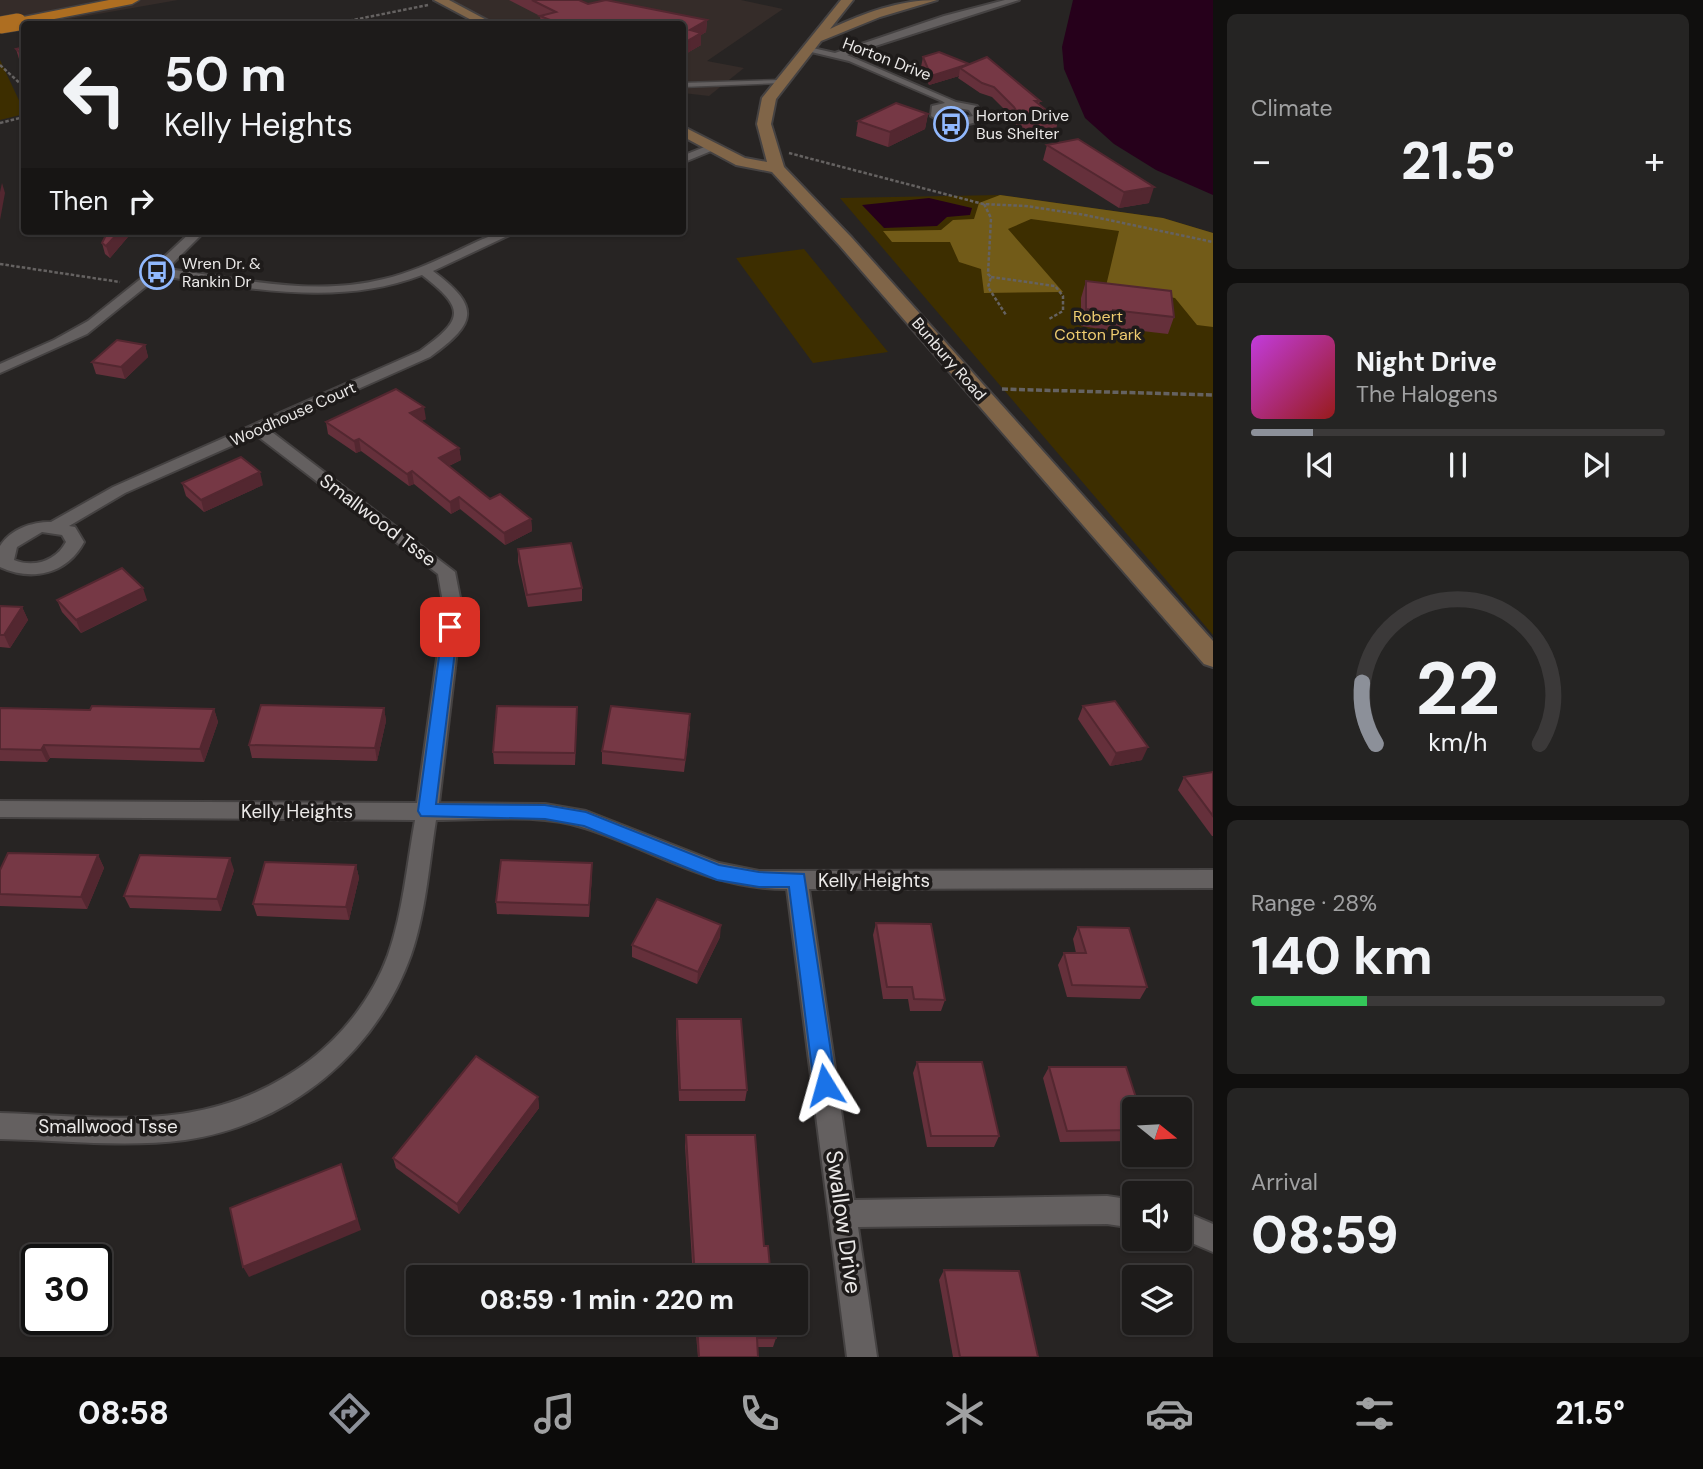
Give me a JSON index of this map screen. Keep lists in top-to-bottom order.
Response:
{
  "streets": {
    "main road": ["Bunbury Road"],
    "street": [
      "Horton Drive",
      "Woodhouse Court",
      "Smallwood Tsse",
      "Kelly Heights",
      "Swallow Drive"
    ]
  },
  "crossings": [
    ["Woodhouse Court", "Smallwood Tsse"],
    ["Smallwood Tsse", "Kelly Heights"],
    ["Kelly Heights", "Swallow Drive"]
  ],
  "parks": ["Robert Cotton Park"],
  "places": {
    "bus stop": ["Horton Drive Bus Shelter", "Wren Dr. & Rankin Dr"]
  },
  "north": "right",
  "page": {
    "tile": [
      "Climate",
      ["Range · 28%", "140 km"],
      ["Arrival", "08:59"]
    ],
    "turn": ["50 m", "Kelly Heights"],
    "heat": ["−", "21.5°", "+"],
    "then": "Then",
    "song": ["Night Drive", "The Halogens"],
    "limit": "30",
    "trip": "08:59 · 1 min · 220 m",
    "tabs": ["08:58", "21.5°"],
    "gauge": ["22", "km/h"]
  }
}
